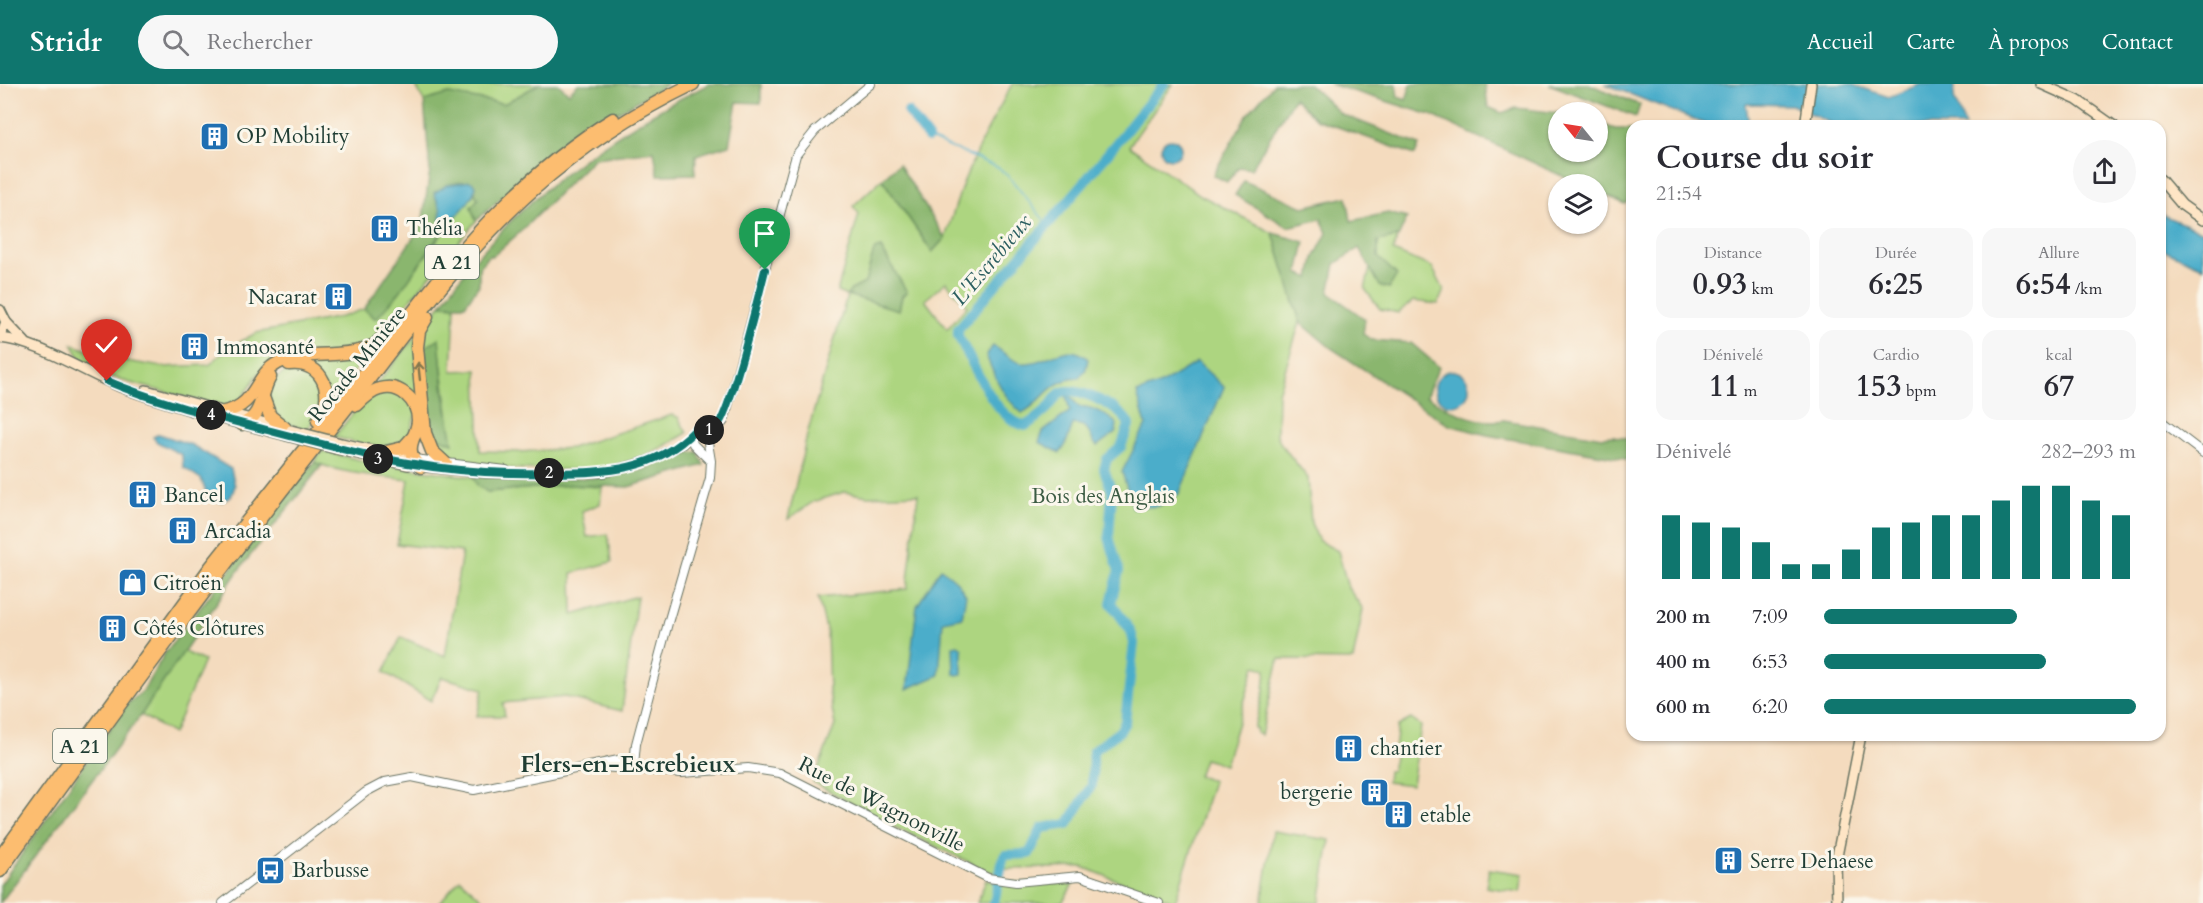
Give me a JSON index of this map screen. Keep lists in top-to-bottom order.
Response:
{
  "streets": {
    "highway": ["A 21", "Rocade Minière"],
    "street": ["Rue de Wagnonville"]
  },
  "districts": ["Flers-en-Escrebieux"],
  "water": ["L'Escrebieux"],
  "parks": ["Bois des Anglais"],
  "places": {
    "building": [
      "OP Mobility",
      "Thélia",
      "Nacarat",
      "Immosanté",
      "Bancel",
      "Arcadia",
      "Côtés Clôtures",
      "chantier",
      "bergerie",
      "etable",
      "Serre Dehaese"
    ],
    "shop": ["Citroën"],
    "bus stop": ["Barbusse"]
  },
  "north": "top left",
  "page": {
    "header": "Stridr",
    "search": "Rechercher",
    "nav": [
      "Accueil",
      "Carte",
      "À propos",
      "Contact"
    ],
    "heading": ["Course du soir", "21:54"],
    "stats": [
      ["Distance", "0.93 km"],
      ["Durée", "6:25"],
      ["Allure", "6:54 /km"],
      ["Dénivelé", "11 m"],
      ["Cardio", "153 bpm"],
      ["kcal", "67"]
    ],
    "pins": [
      "4",
      "1",
      "3",
      "2"
    ],
    "chart": ["Dénivelé", "282–293 m"],
    "list": [
      {
        "name": "200 m",
        "note": "7:09"
      },
      {
        "name": "400 m",
        "note": "6:53"
      },
      {
        "name": "600 m",
        "note": "6:20"
      }
    ]
  }
}
